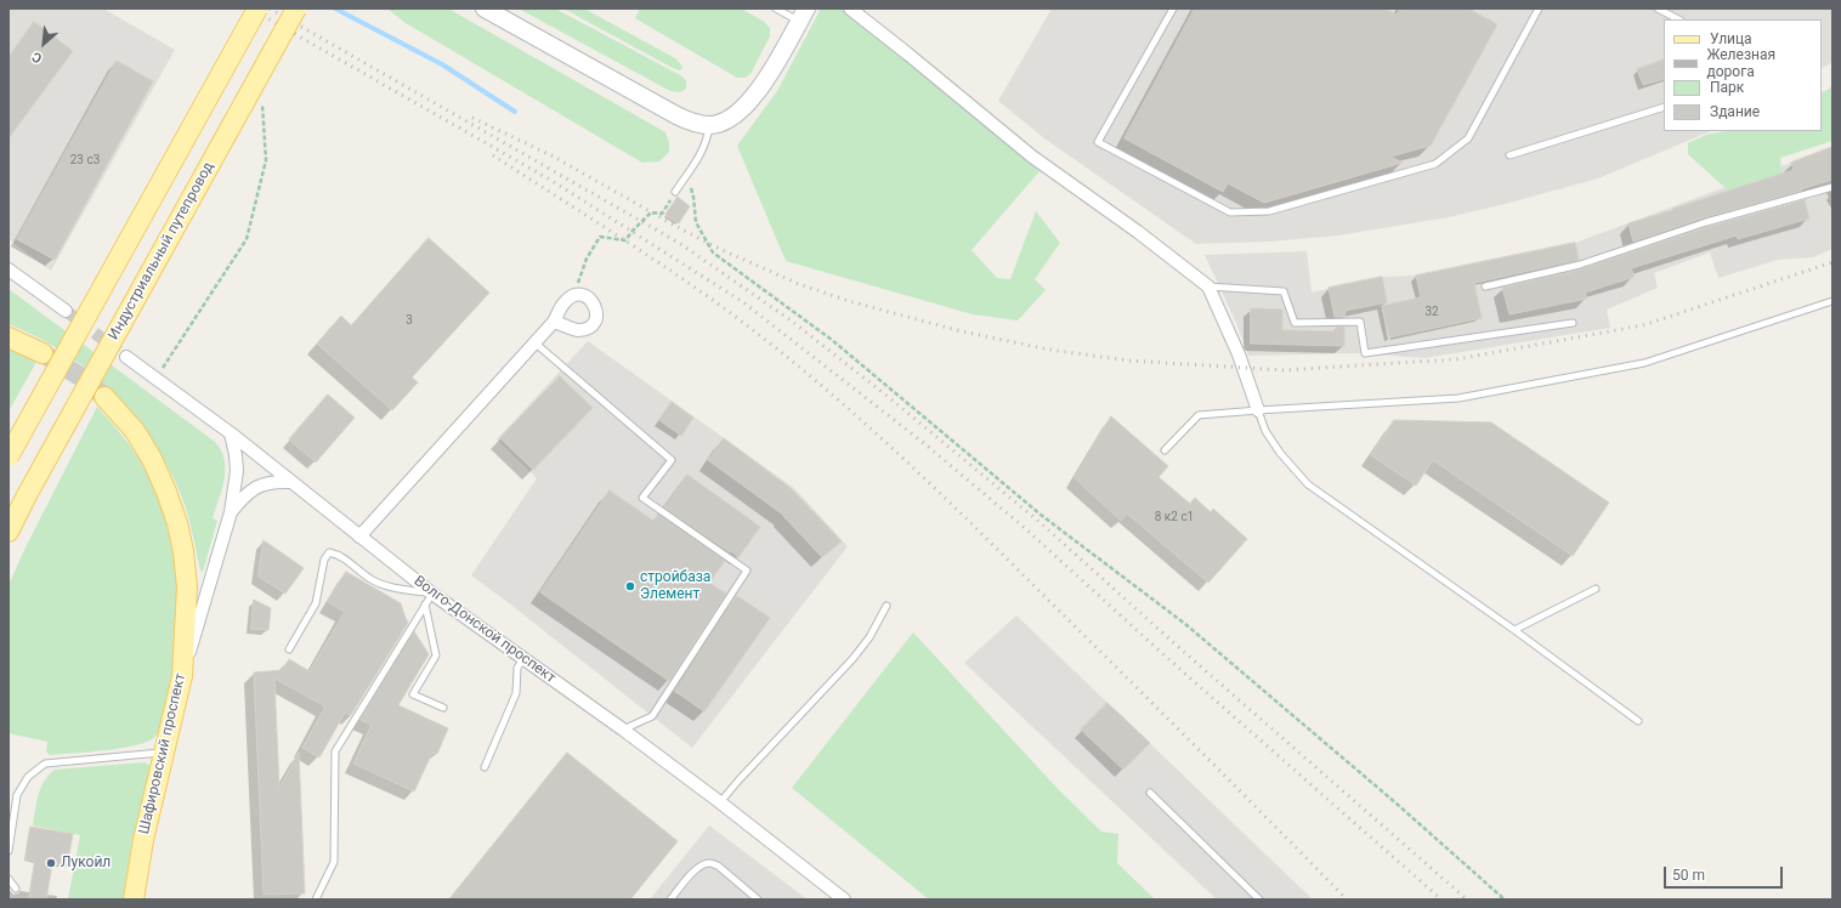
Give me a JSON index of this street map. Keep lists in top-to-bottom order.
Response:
{
  "streets": {
    "main road": ["Индустриальный путепровод", "Шафировский проспект"],
    "street": ["Волго-Донской проспект"]
  },
  "places": ["стройбаза Элемент", "Лукойл"],
  "house_numbers": [
    "23 с3",
    "32",
    "3",
    "8 к2 с1"
  ],
  "legend": [
    "Улица",
    "Железная дорога",
    "Парк",
    "Здание"
  ],
  "scale_bar": "50 m",
  "north": "bottom left"
}
